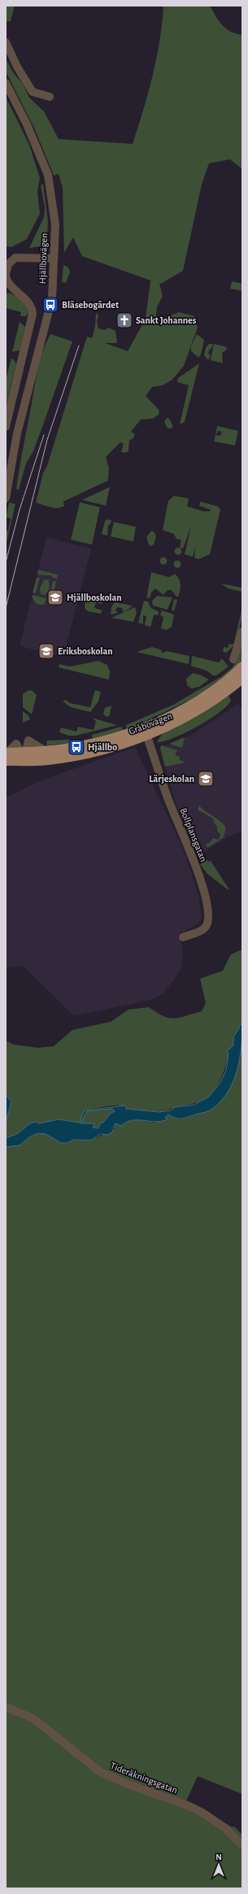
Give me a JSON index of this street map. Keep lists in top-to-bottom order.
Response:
{
  "streets": {
    "main road": ["Gråbovägen"],
    "street": ["Hjällbovägen", "Bollplansgatan", "Tideräkningsgatan"]
  },
  "crossings": [
    ["Gråbovägen", "Bollplansgatan"]
  ],
  "places": {
    "bus stop": ["Bläsebogärdet", "Hjällbo"],
    "church": ["Sankt Johannes"],
    "school or university": ["Hjällboskolan", "Eriksboskolan", "Lärjeskolan"]
  },
  "north": "top"
}
